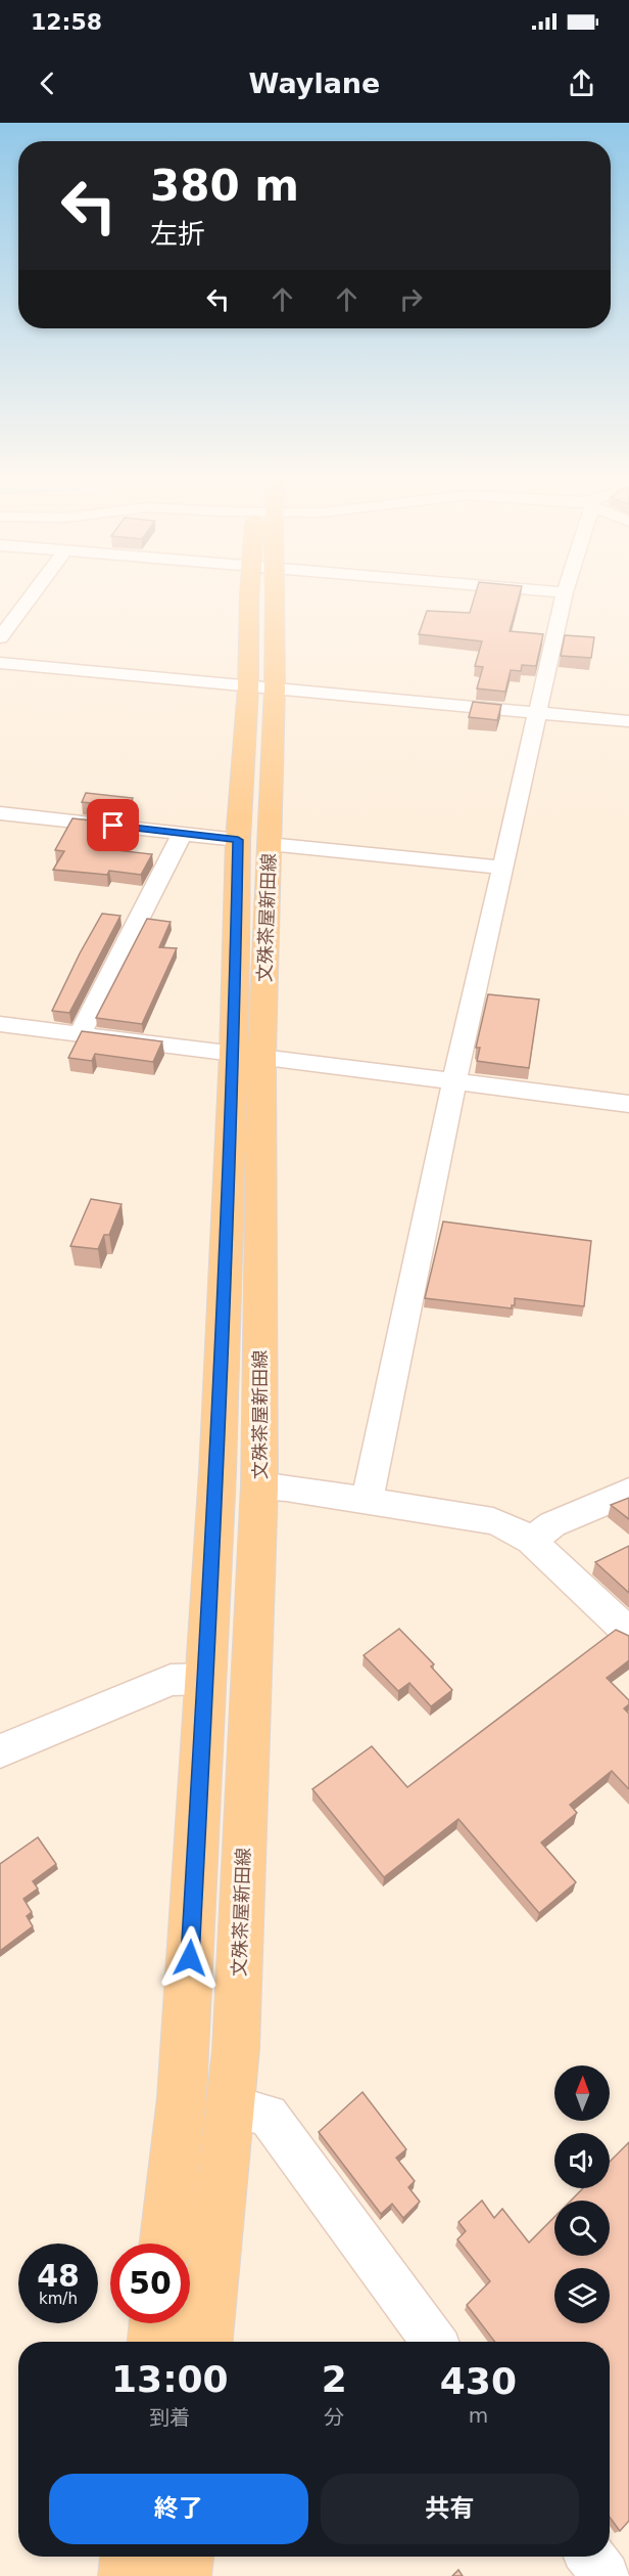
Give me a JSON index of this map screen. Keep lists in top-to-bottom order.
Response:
{
  "streets": {
    "main road": ["文殊茶屋新田線"]
  },
  "north": "top",
  "page": {
    "status": "12:58",
    "header": "Waylane",
    "turn": ["380 m", "左折"],
    "speed": "48 km/h",
    "limit": "50",
    "eta": [
      "13:00",
      "到着",
      "2",
      "分",
      "430",
      "m"
    ],
    "buttons": ["終了", "共有"]
  }
}
